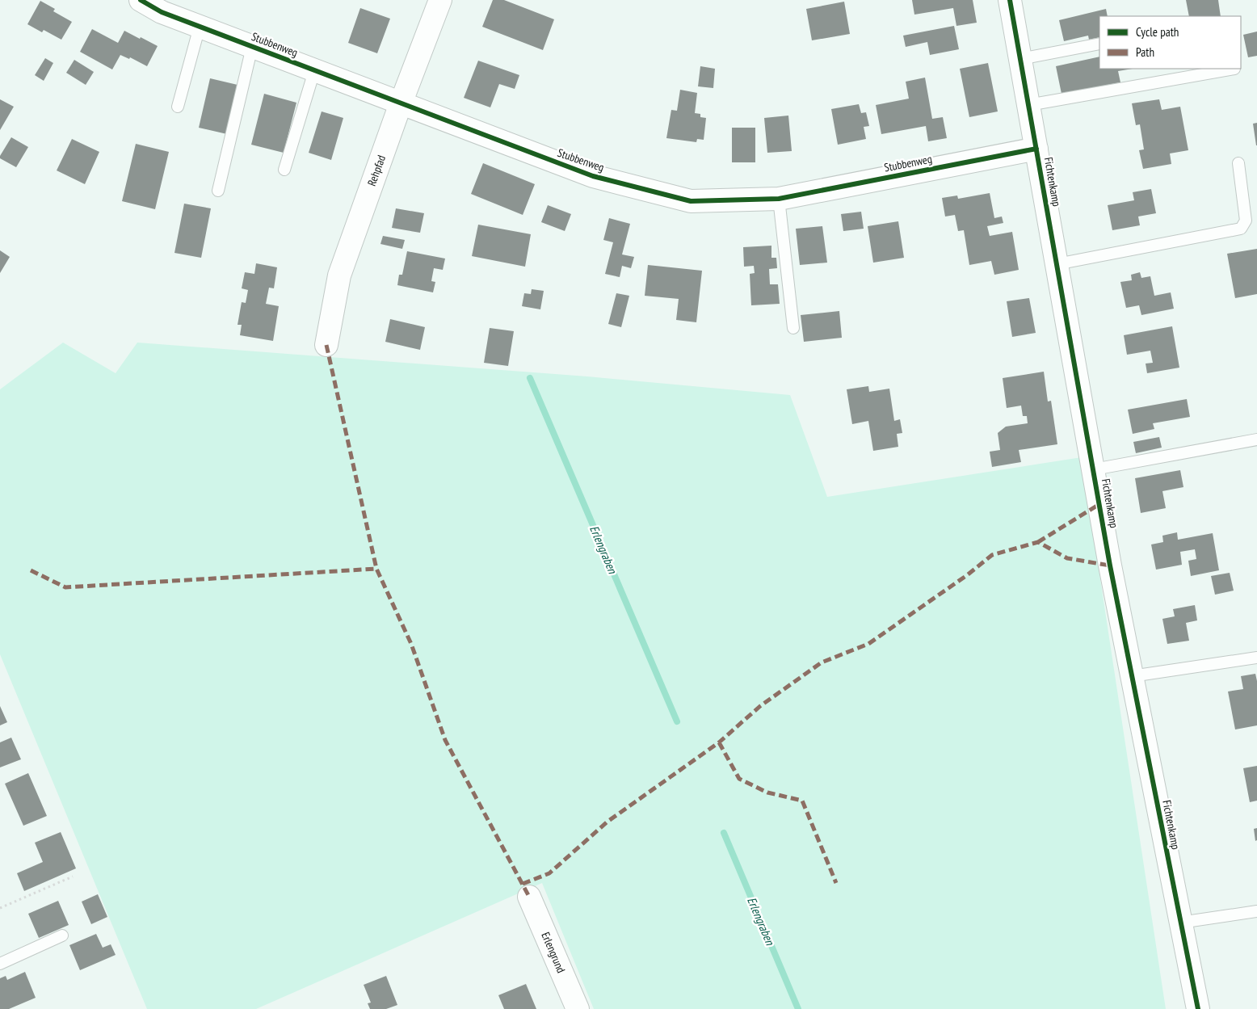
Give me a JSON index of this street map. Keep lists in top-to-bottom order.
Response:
{
  "streets": {
    "street": [
      "Stubbenweg",
      "Rehpfad",
      "Fichtenkamp",
      "Erlengrund"
    ]
  },
  "crossings": [
    ["Stubbenweg", "Rehpfad"],
    ["Stubbenweg", "Fichtenkamp"]
  ],
  "water": ["Erlengraben"],
  "legend": ["Cycle path", "Path"]
}
